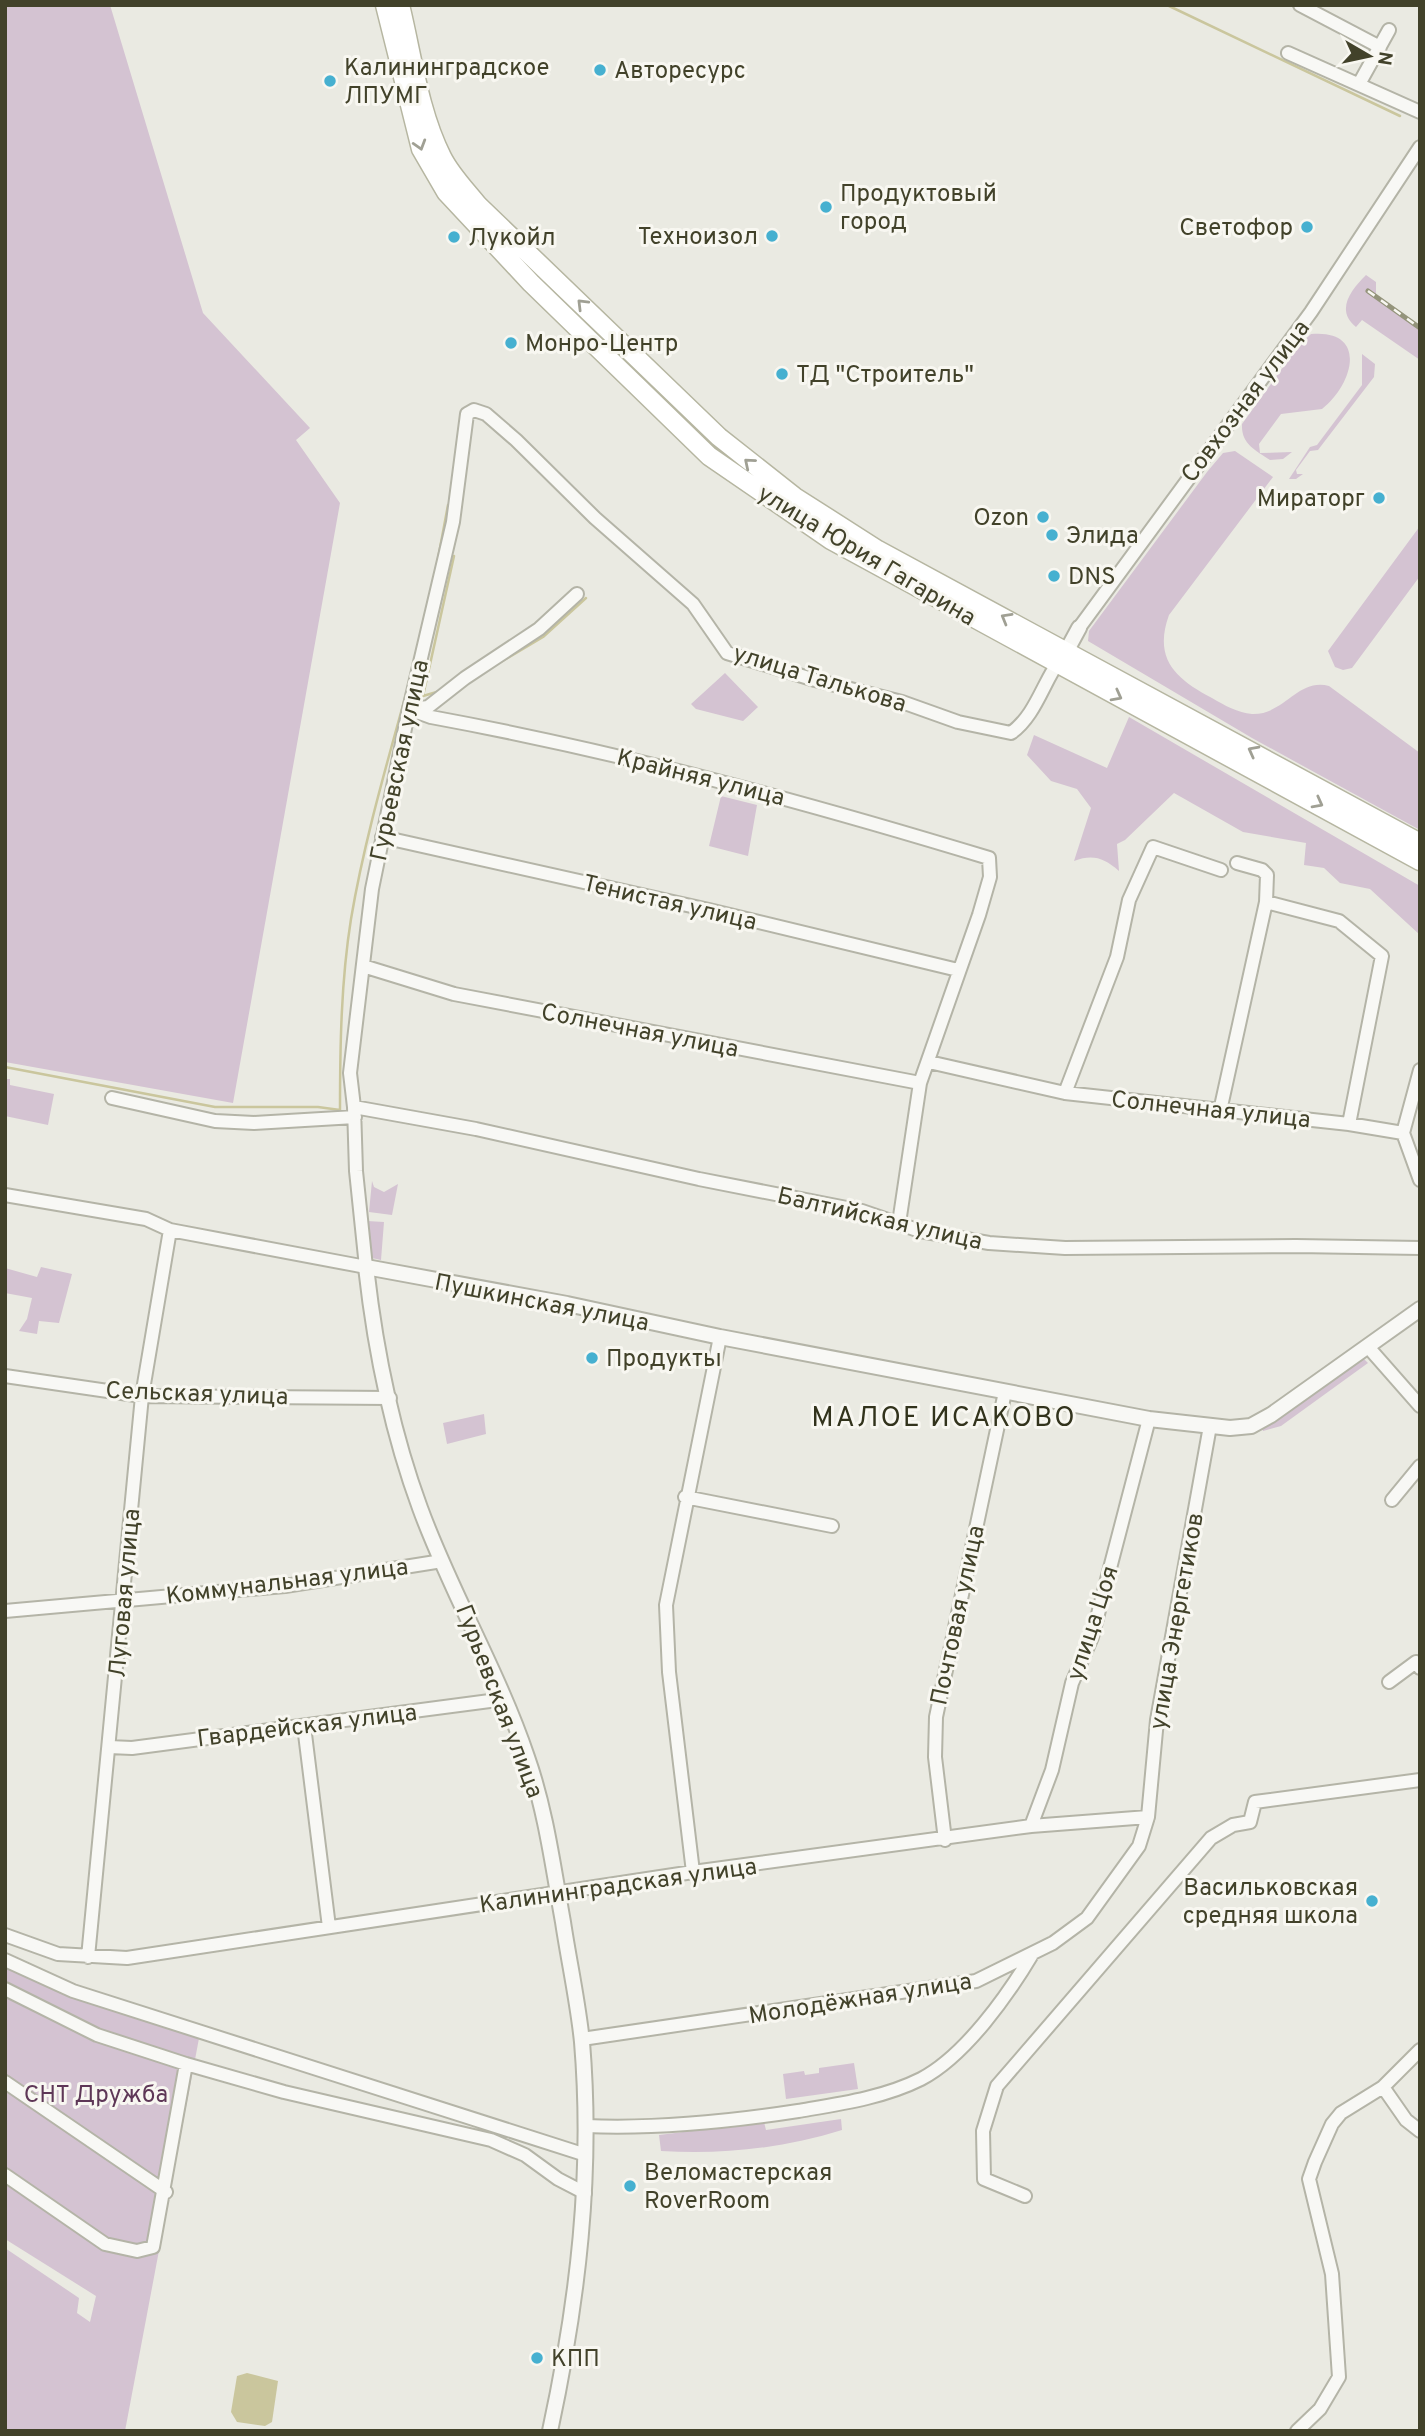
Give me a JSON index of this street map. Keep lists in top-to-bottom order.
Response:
{
  "streets": {
    "main road": ["улица Юрия Гагарина"],
    "street": [
      "Совхозная улица",
      "улица Талькова",
      "Гурьевская улица",
      "Крайняя улица",
      "Тенистая улица",
      "Солнечная улица",
      "Балтийская улица",
      "Пушкинская улица",
      "Сельская улица",
      "Коммунальная улица",
      "Луговая улица",
      "Почтовая улица",
      "улица Энергетиков",
      "улица Цоя",
      "Гвардейская улица",
      "Калининградская улица",
      "Молодёжная улица"
    ]
  },
  "crossings": [
    ["Совхозная улица", "улица Юрия Гагарина"],
    ["Совхозная улица", "улица Талькова"],
    ["улица Юрия Гагарина", "улица Талькова"],
    ["улица Талькова", "Гурьевская улица"],
    ["Гурьевская улица", "Крайняя улица"],
    ["Гурьевская улица", "Тенистая улица"],
    ["Гурьевская улица", "Солнечная улица"],
    ["Гурьевская улица", "Балтийская улица"],
    ["Гурьевская улица", "Пушкинская улица"],
    ["Гурьевская улица", "Сельская улица"],
    ["Гурьевская улица", "Коммунальная улица"],
    ["Гурьевская улица", "Гвардейская улица"],
    ["Гурьевская улица", "Калининградская улица"],
    ["Гурьевская улица", "Молодёжная улица"],
    ["Крайняя улица", "Тенистая улица"],
    ["Пушкинская улица", "Луговая улица"],
    ["Пушкинская улица", "Почтовая улица"],
    ["Пушкинская улица", "улица Энергетиков"],
    ["Пушкинская улица", "улица Цоя"],
    ["Сельская улица", "Луговая улица"],
    ["Коммунальная улица", "Луговая улица"],
    ["Луговая улица", "Гвардейская улица"],
    ["Луговая улица", "Калининградская улица"],
    ["Почтовая улица", "Калининградская улица"],
    ["улица Энергетиков", "Калининградская улица"],
    ["улица Энергетиков", "Молодёжная улица"],
    ["улица Цоя", "Калининградская улица"],
    ["Калининградская улица", "Молодёжная улица"]
  ],
  "districts": ["МАЛОЕ ИСАКОВО"],
  "parks": ["СНТ Дружба"],
  "places": [
    "Авторесурс",
    "Калининградское ЛПУМГ",
    "Продуктовый город",
    "Светофор",
    "Техноизол",
    "Лукойл",
    "Монро-Центр",
    "ТД \"Строитель\"",
    "Мираторг",
    "Ozon",
    "Элида",
    "DNS",
    "Продукты",
    "Васильковская средняя школа",
    "Веломастерская RoverRoom",
    "КПП"
  ],
  "north": "right"
}
